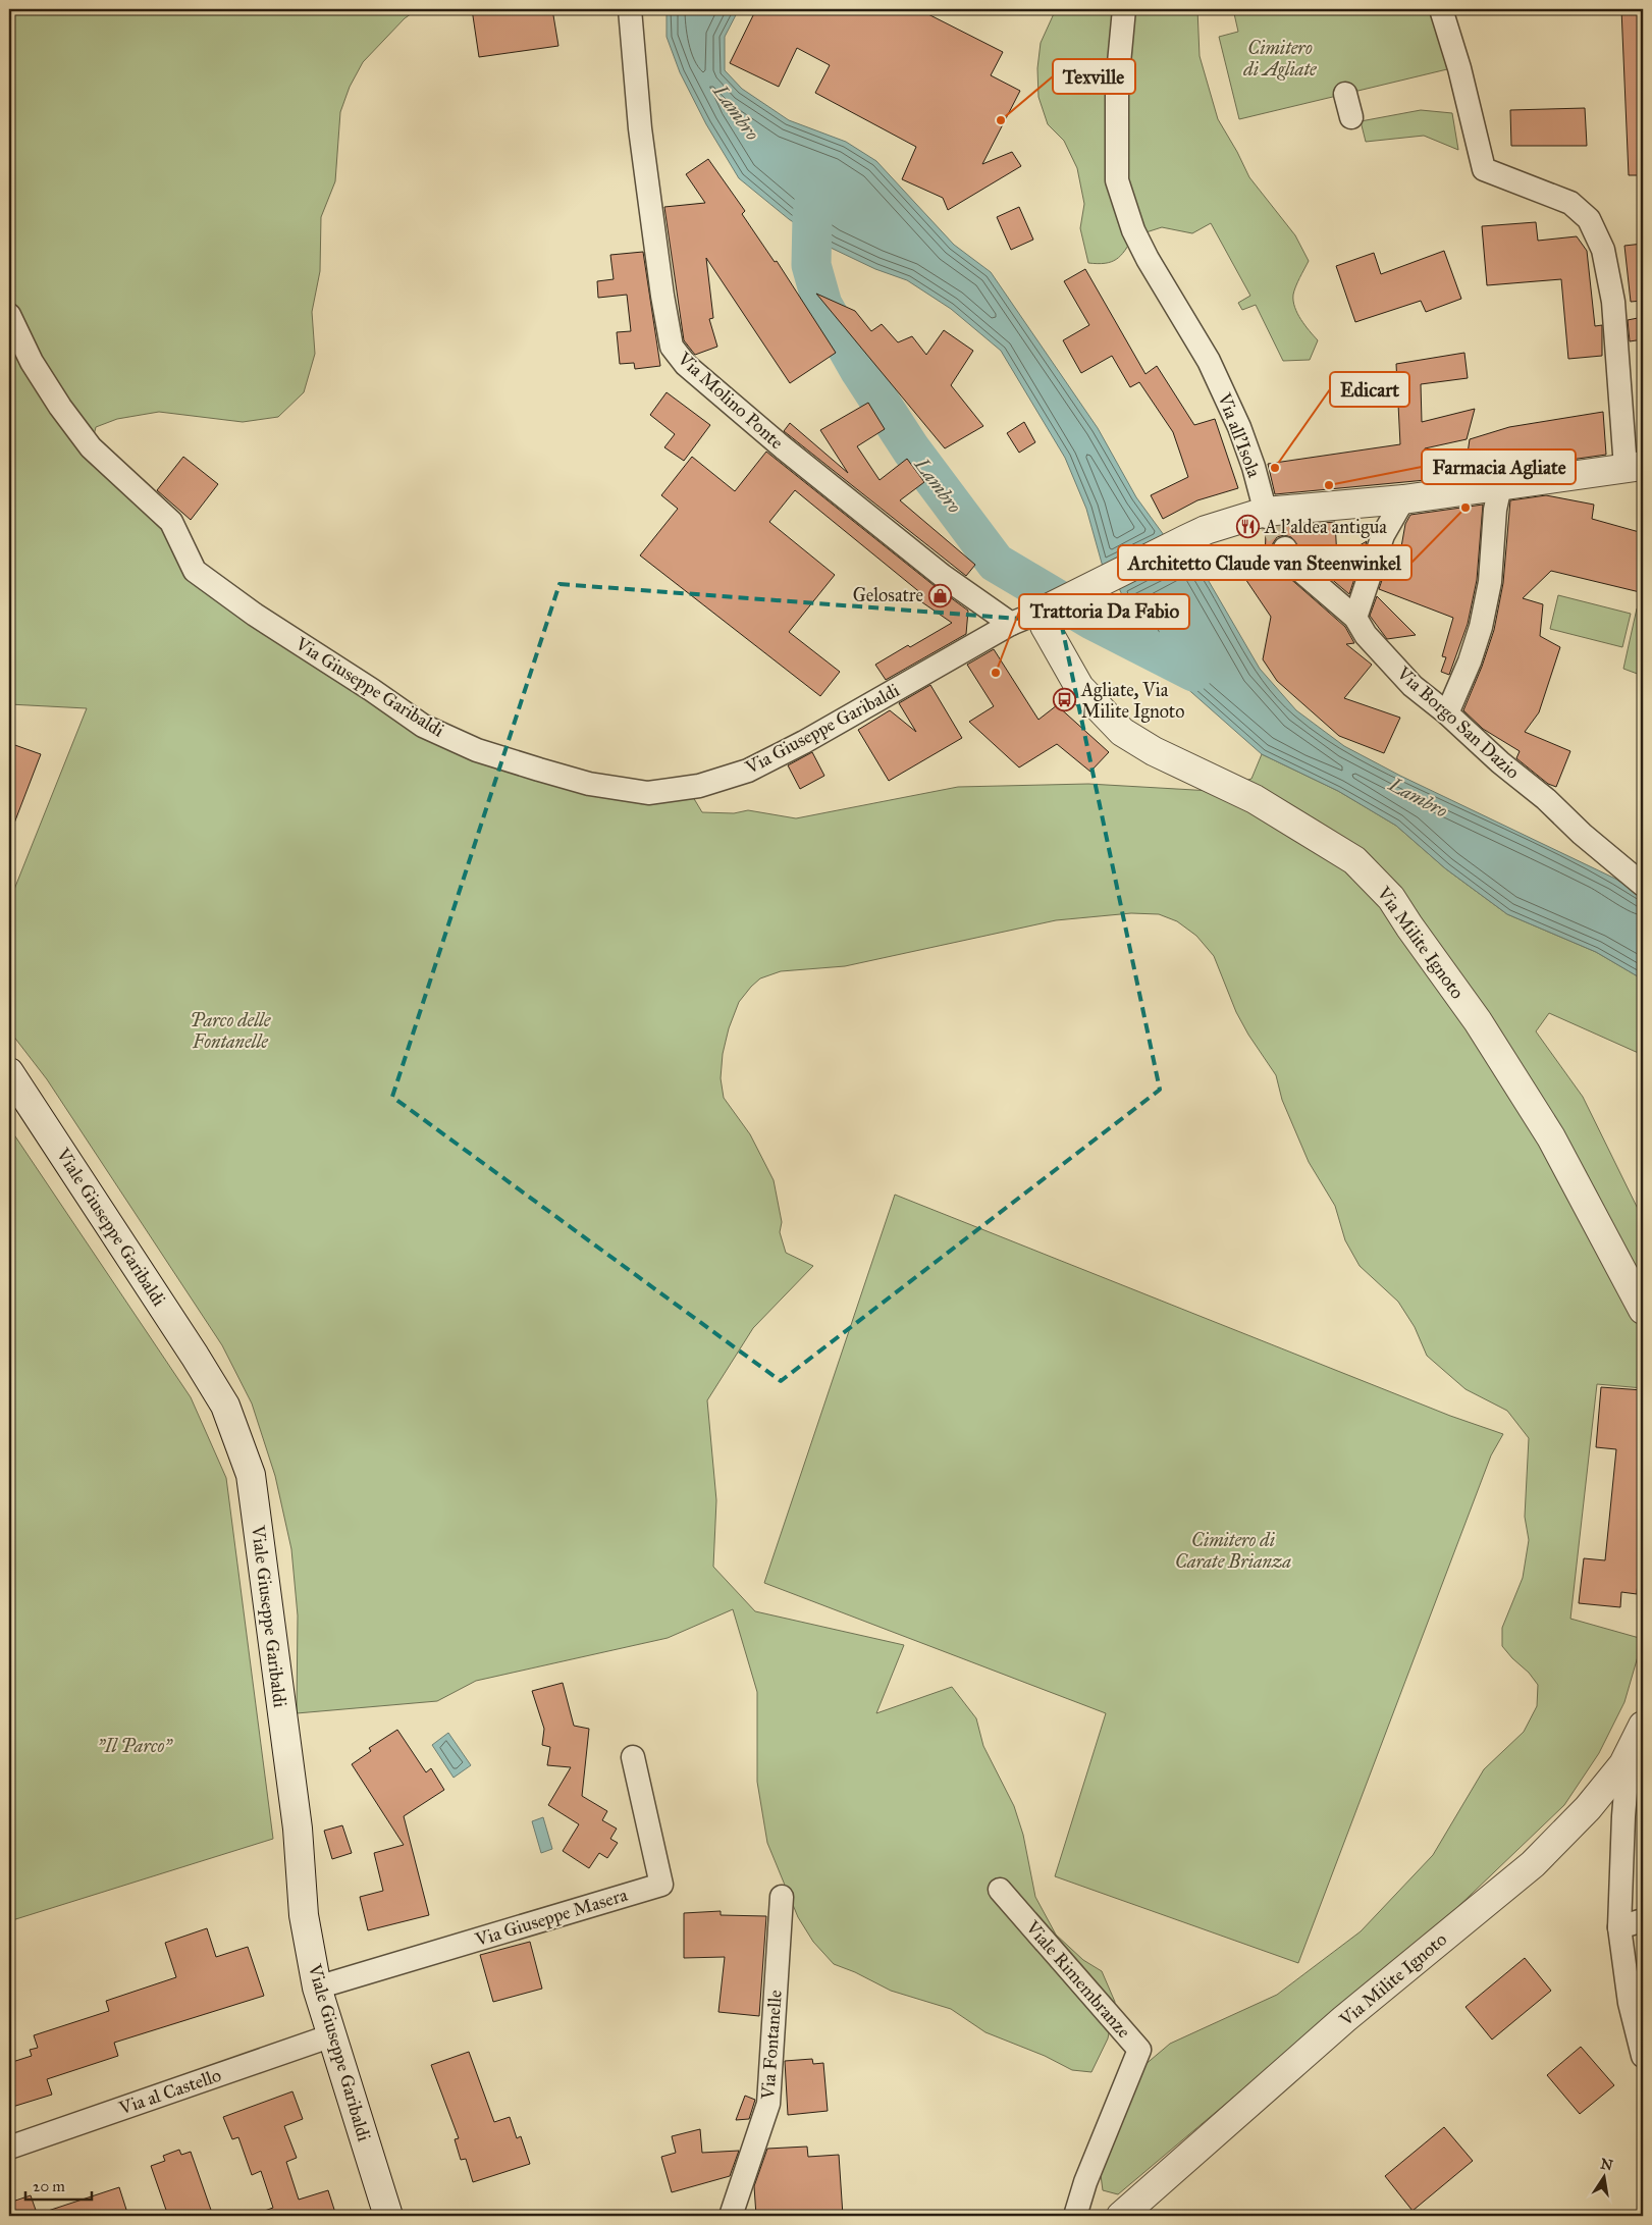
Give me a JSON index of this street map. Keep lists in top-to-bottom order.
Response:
{
  "streets": {
    "street": [
      "Via Molino Ponte",
      "Via all'Isola",
      "Via Giuseppe Garibaldi",
      "Via Borgo San Dazio",
      "Via Milite Ignoto",
      "Viale Giuseppe Garibaldi",
      "Via Giuseppe Masera",
      "Viale Rimembranze",
      "Via Fontanelle",
      "Via al Castello"
    ]
  },
  "crossings": [
    ["Via Molino Ponte", "Via Giuseppe Garibaldi"],
    ["Via Giuseppe Garibaldi", "Via Milite Ignoto"],
    ["Viale Giuseppe Garibaldi", "Via Giuseppe Masera"],
    ["Viale Giuseppe Garibaldi", "Via al Castello"]
  ],
  "water": ["Lambro"],
  "parks": [
    "Cimitero di Agliate",
    "Parco delle Fontanelle",
    "Cimitero di Carate Brianza",
    "\"Il Parco\""
  ],
  "places": {
    "other": [
      "Texville",
      "Edicart",
      "Farmacia Agliate",
      "Architetto Claude van Steenwinkel",
      "Trattoria Da Fabio"
    ],
    "restaurant": ["A l'aldea antigua"],
    "shop": ["Gelosatre"],
    "bus stop": ["Agliate, Via Milite Ignoto"]
  },
  "scale_bar": "20 m",
  "north": "top"
}
